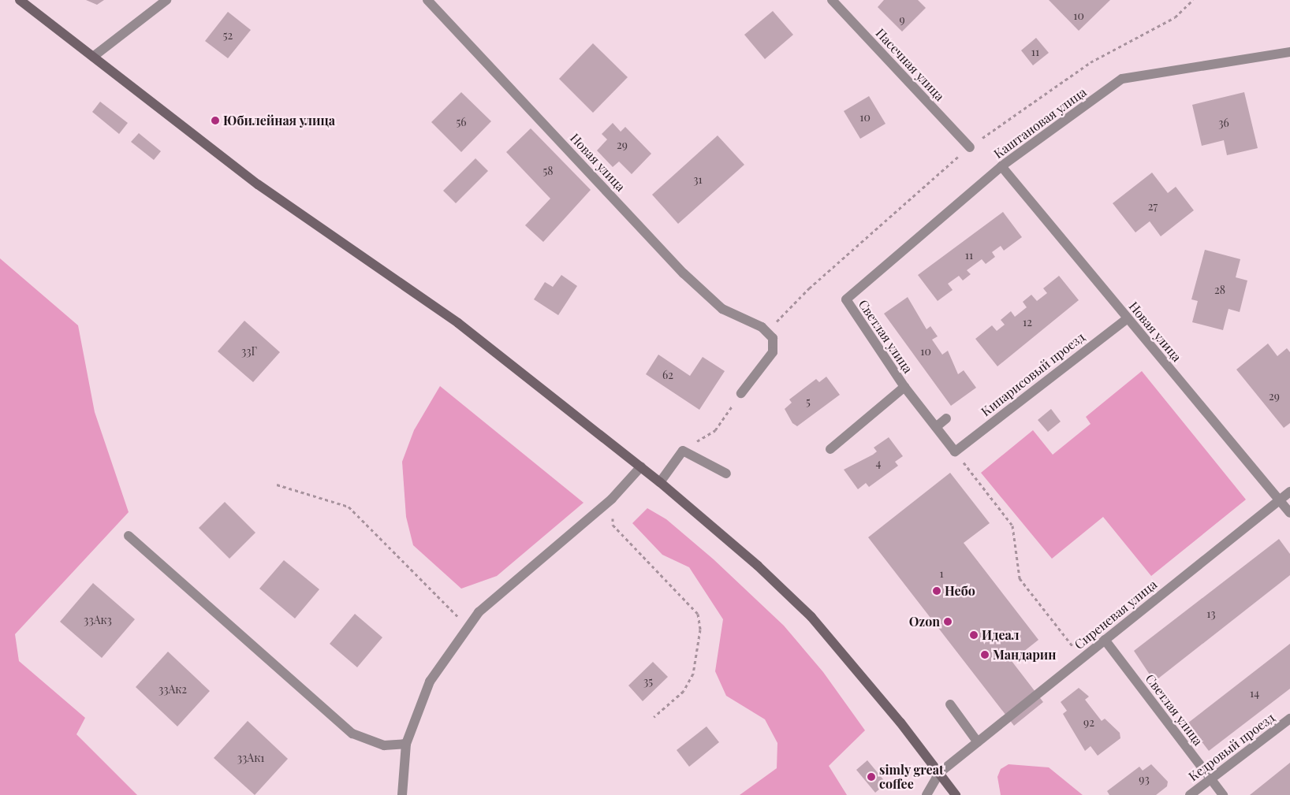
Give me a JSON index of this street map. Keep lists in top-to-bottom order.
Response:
{
  "streets": {
    "street": [
      "Пасечная улица",
      "Каштановая улица",
      "Новая улица",
      "Светлая улица",
      "Кипарисовый проезд",
      "Сиреневая улица",
      "Кедровый проезд"
    ]
  },
  "crossings": [
    ["Каштановая улица", "Новая улица"],
    ["Каштановая улица", "Светлая улица"],
    ["Новая улица", "Кипарисовый проезд"],
    ["Новая улица", "Сиреневая улица"],
    ["Светлая улица", "Кипарисовый проезд"],
    ["Светлая улица", "Сиреневая улица"],
    ["Светлая улица", "Кедровый проезд"]
  ],
  "places": [
    "Юбилейная улица",
    "Небо",
    "Ozon",
    "Идеал",
    "Мандарин",
    "simly great coffee"
  ],
  "house_numbers": [
    "10",
    "9",
    "52",
    "11",
    "10",
    "56",
    "36",
    "29",
    "58",
    "31",
    "27",
    "11",
    "28",
    "12",
    "33Г",
    "10",
    "62",
    "29",
    "5",
    "4",
    "1",
    "13",
    "33Ак3",
    "35",
    "33Ак2",
    "14",
    "92",
    "33Ак1",
    "93"
  ]
}
